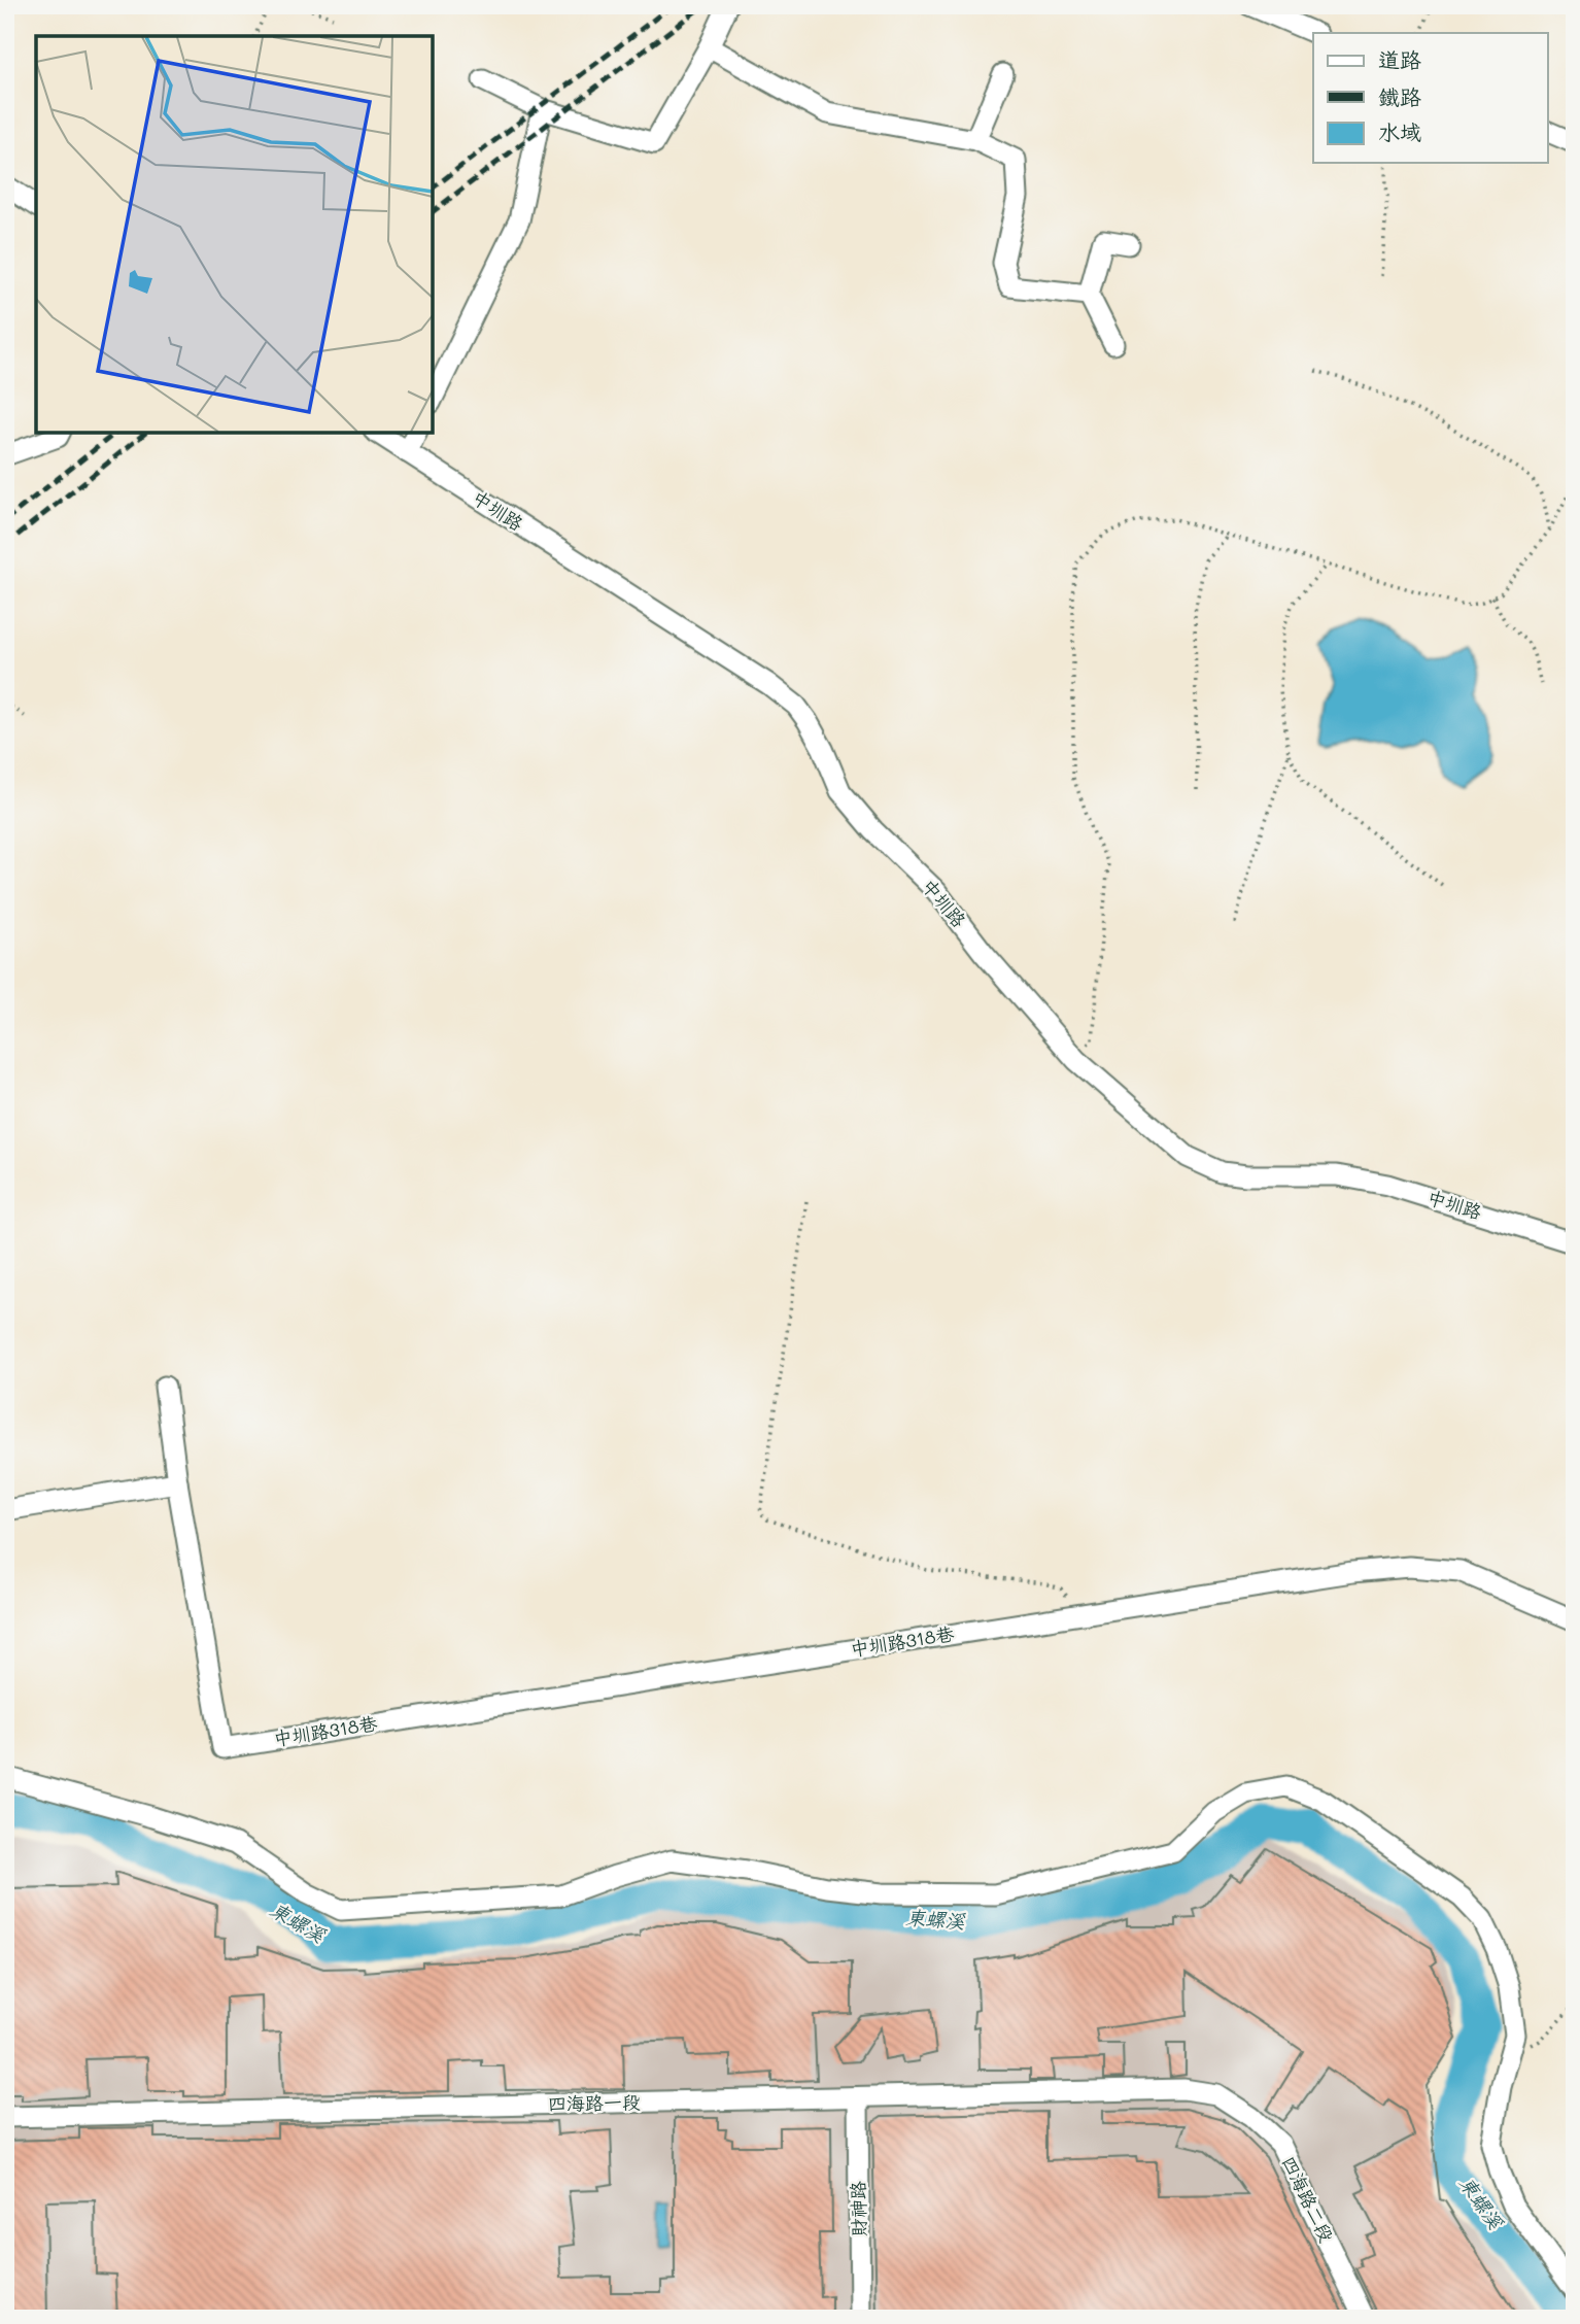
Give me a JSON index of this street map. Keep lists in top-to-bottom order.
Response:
{
  "streets": {
    "street": [
      "中圳路",
      "中圳路318巷",
      "四海路一段",
      "四海路二段",
      "財神路"
    ]
  },
  "crossings": [
    ["四海路一段", "四海路二段"],
    ["四海路一段", "財神路"]
  ],
  "water": ["東螺溪"],
  "legend": ["道路", "鐵路", "水域"]
}
